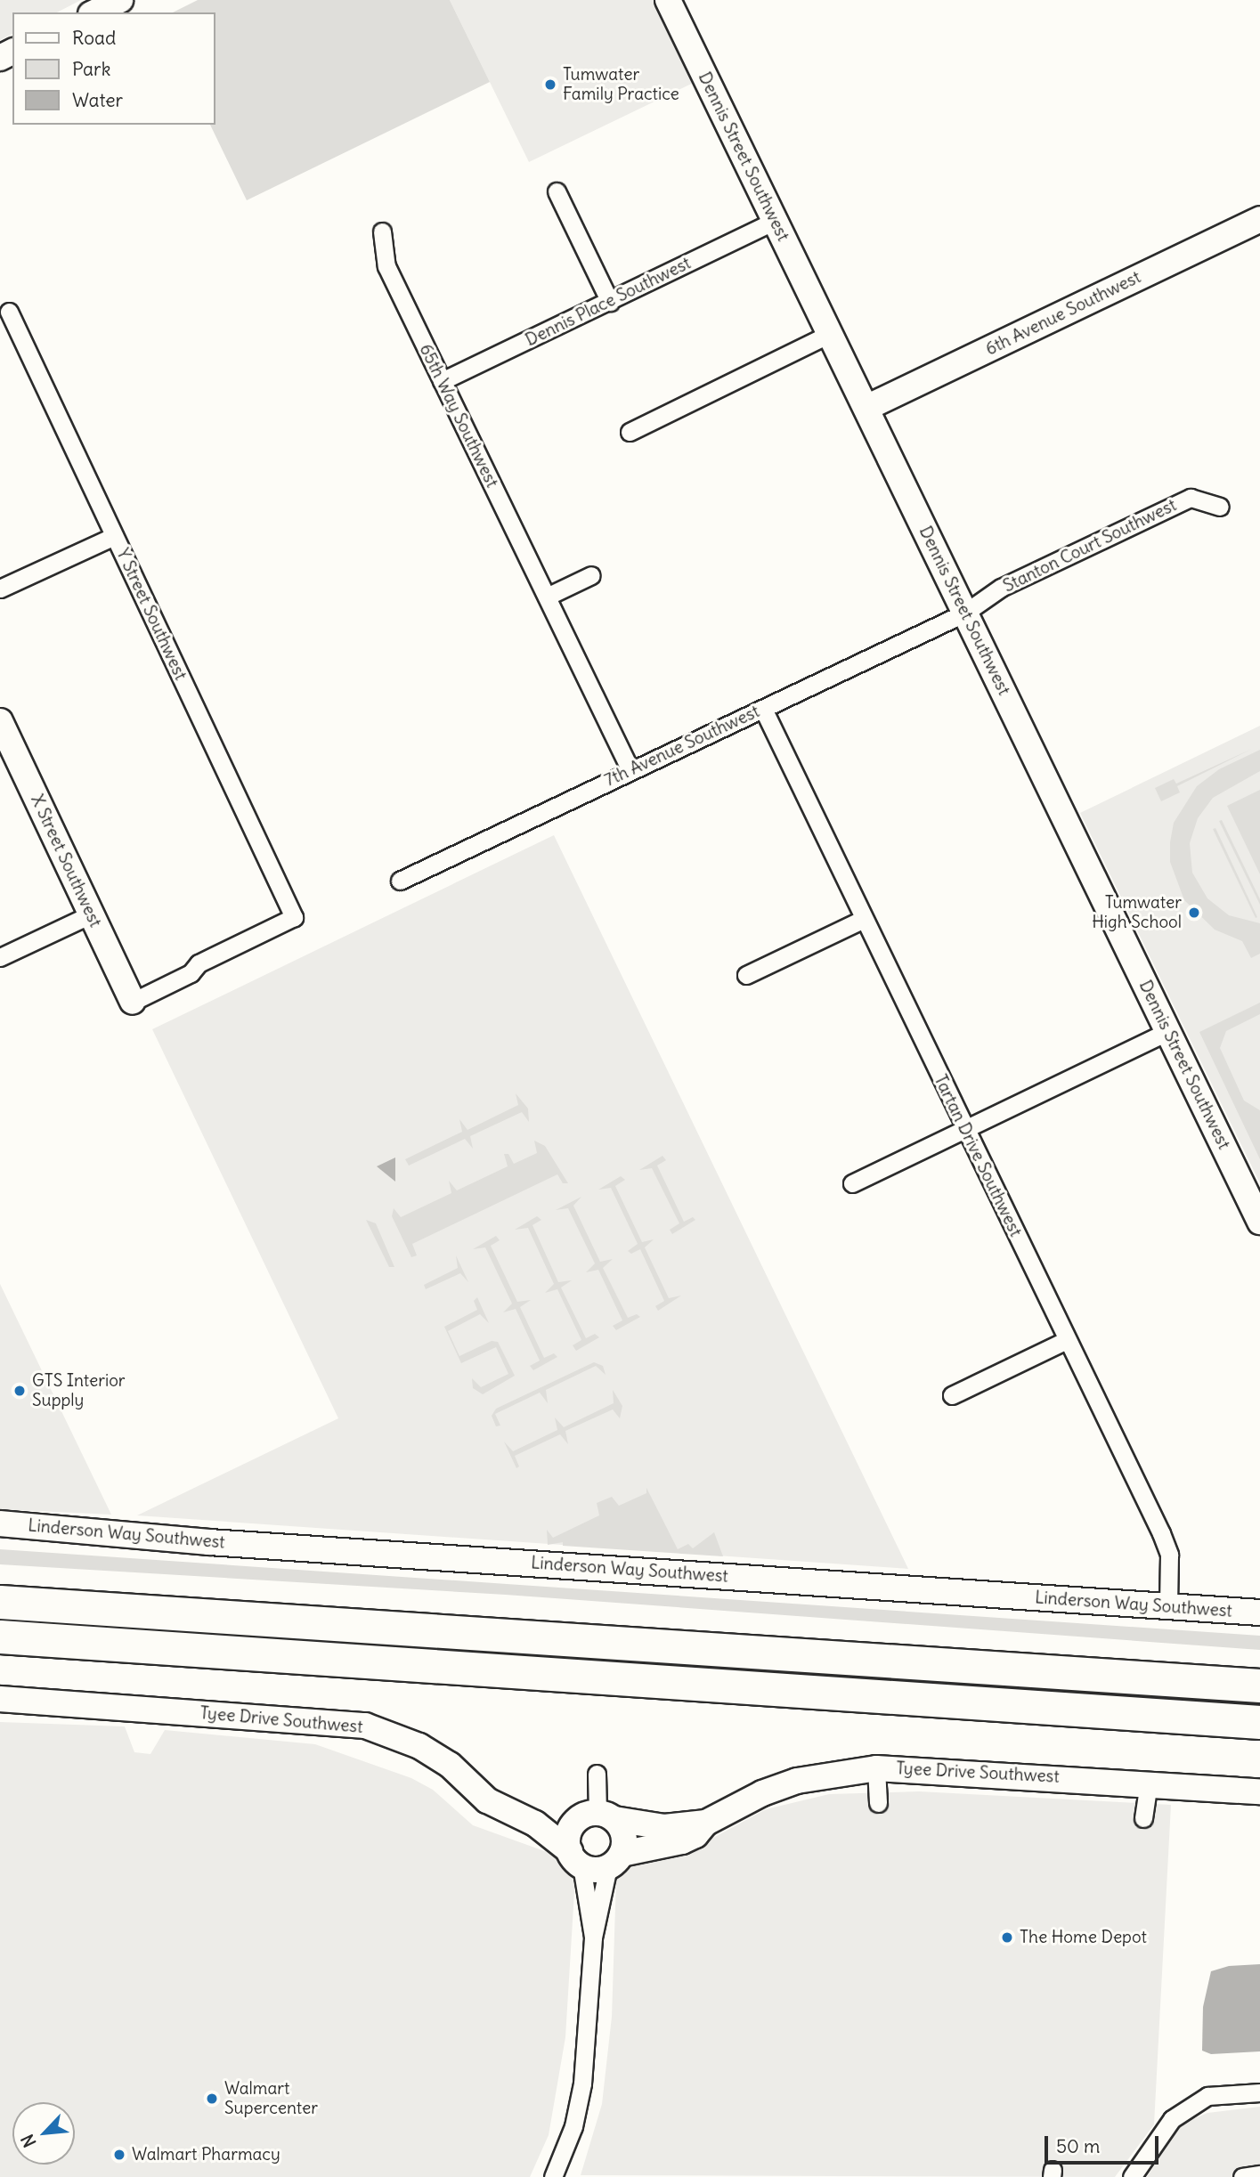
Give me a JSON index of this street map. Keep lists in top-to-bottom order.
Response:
{
  "streets": {
    "street": [
      "Dennis Street Southwest",
      "Dennis Place Southwest",
      "6th Avenue Southwest",
      "65th Way Southwest",
      "Stanton Court Southwest",
      "Y Street Southwest",
      "7th Avenue Southwest",
      "X Street Southwest",
      "Tartan Drive Southwest",
      "Linderson Way Southwest",
      "Tyee Drive Southwest"
    ]
  },
  "crossings": [
    ["Dennis Street Southwest", "Dennis Place Southwest"],
    ["Dennis Street Southwest", "6th Avenue Southwest"],
    ["Dennis Street Southwest", "Stanton Court Southwest"],
    ["Dennis Street Southwest", "7th Avenue Southwest"],
    ["Dennis Place Southwest", "65th Way Southwest"],
    ["65th Way Southwest", "7th Avenue Southwest"],
    ["Stanton Court Southwest", "7th Avenue Southwest"],
    ["Y Street Southwest", "X Street Southwest"],
    ["7th Avenue Southwest", "Tartan Drive Southwest"],
    ["Tartan Drive Southwest", "Linderson Way Southwest"]
  ],
  "places": [
    "Tumwater Family Practice",
    "Tumwater High School",
    "GTS Interior Supply",
    "The Home Depot",
    "Walmart Supercenter",
    "Walmart Pharmacy"
  ],
  "legend": ["Road", "Park", "Water"],
  "scale_bar": "50 m",
  "north": "bottom left"
}
